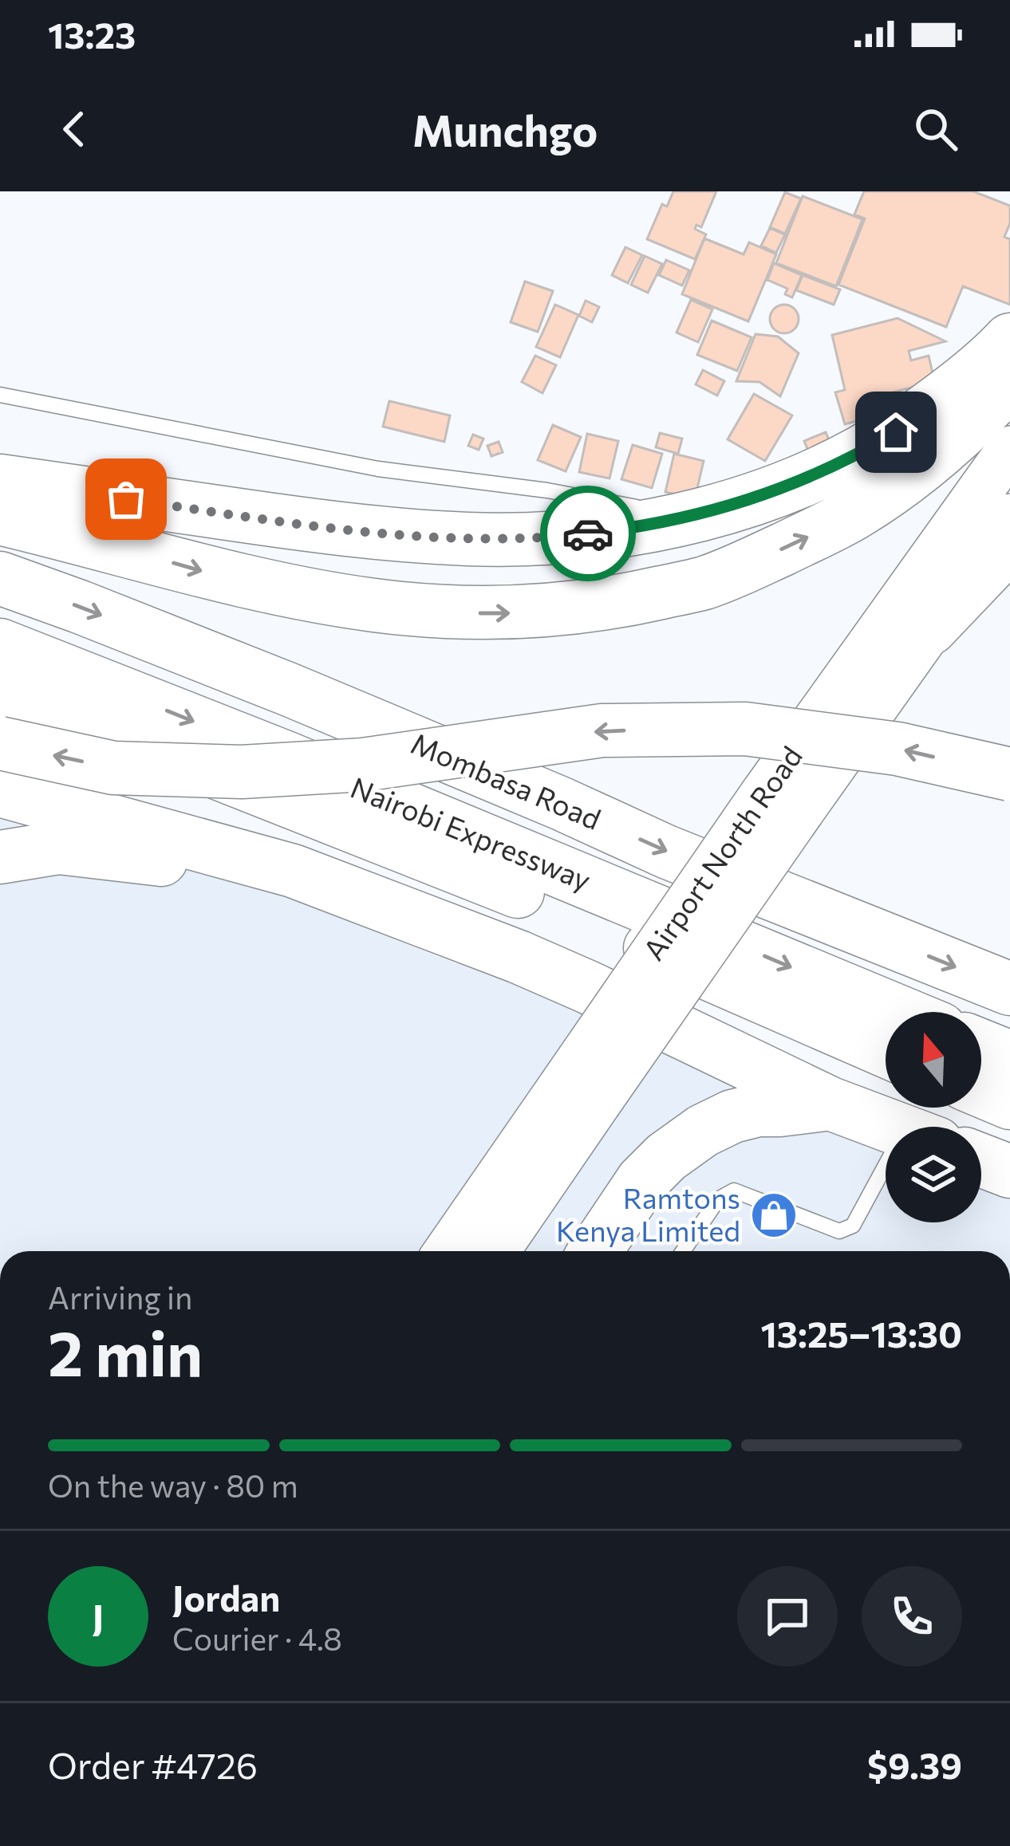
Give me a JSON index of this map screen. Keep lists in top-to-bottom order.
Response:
{
  "streets": {
    "highway": ["Mombasa Road", "Nairobi Expressway"],
    "main road": ["Airport North Road"]
  },
  "places": {
    "shop": ["Ramtons Kenya Limited"]
  },
  "north": "top",
  "page": {
    "status": "13:23",
    "header": "Munchgo",
    "heading": ["2 min", "Arriving in", "13:25–13:30"],
    "panel": [
      "Jordan",
      "Courier · 4.8",
      "Order #4726",
      "$9.39"
    ],
    "bar": "On the way · 80 m",
    "round": "J"
  }
}
